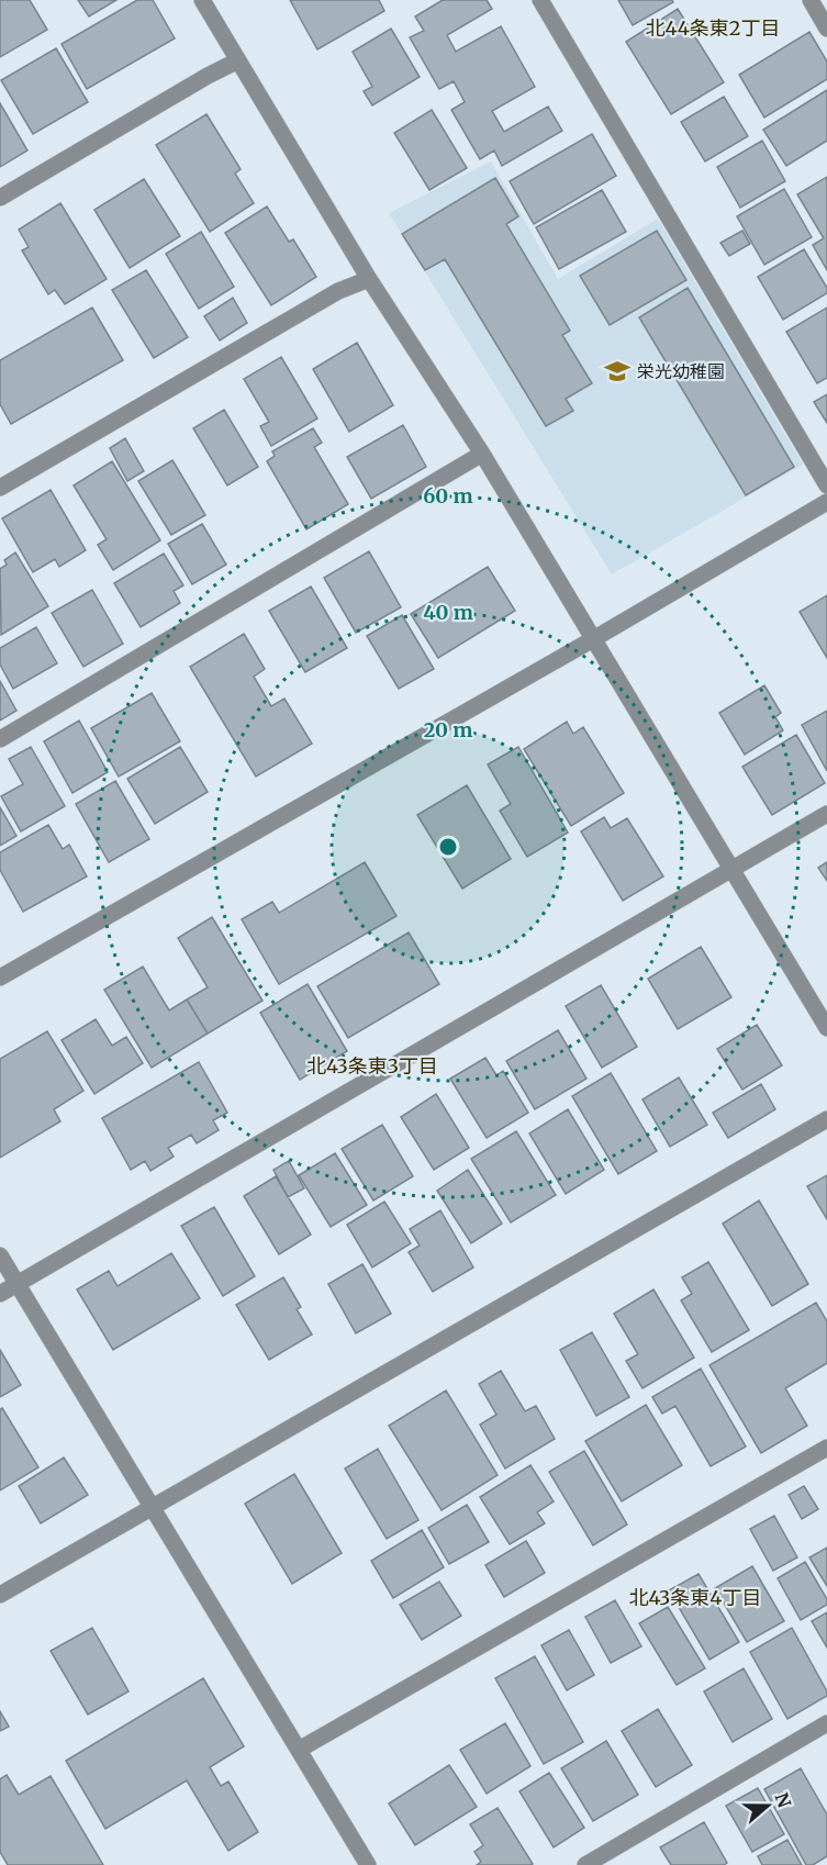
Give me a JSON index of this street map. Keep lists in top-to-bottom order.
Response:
{
  "districts": ["北44条東2丁目", "北43条東3丁目", "北43条東4丁目"],
  "places": {
    "school or university": ["栄光幼稚園"]
  },
  "north": "right",
  "rings": ["60 m", "40 m", "20 m"]
}
